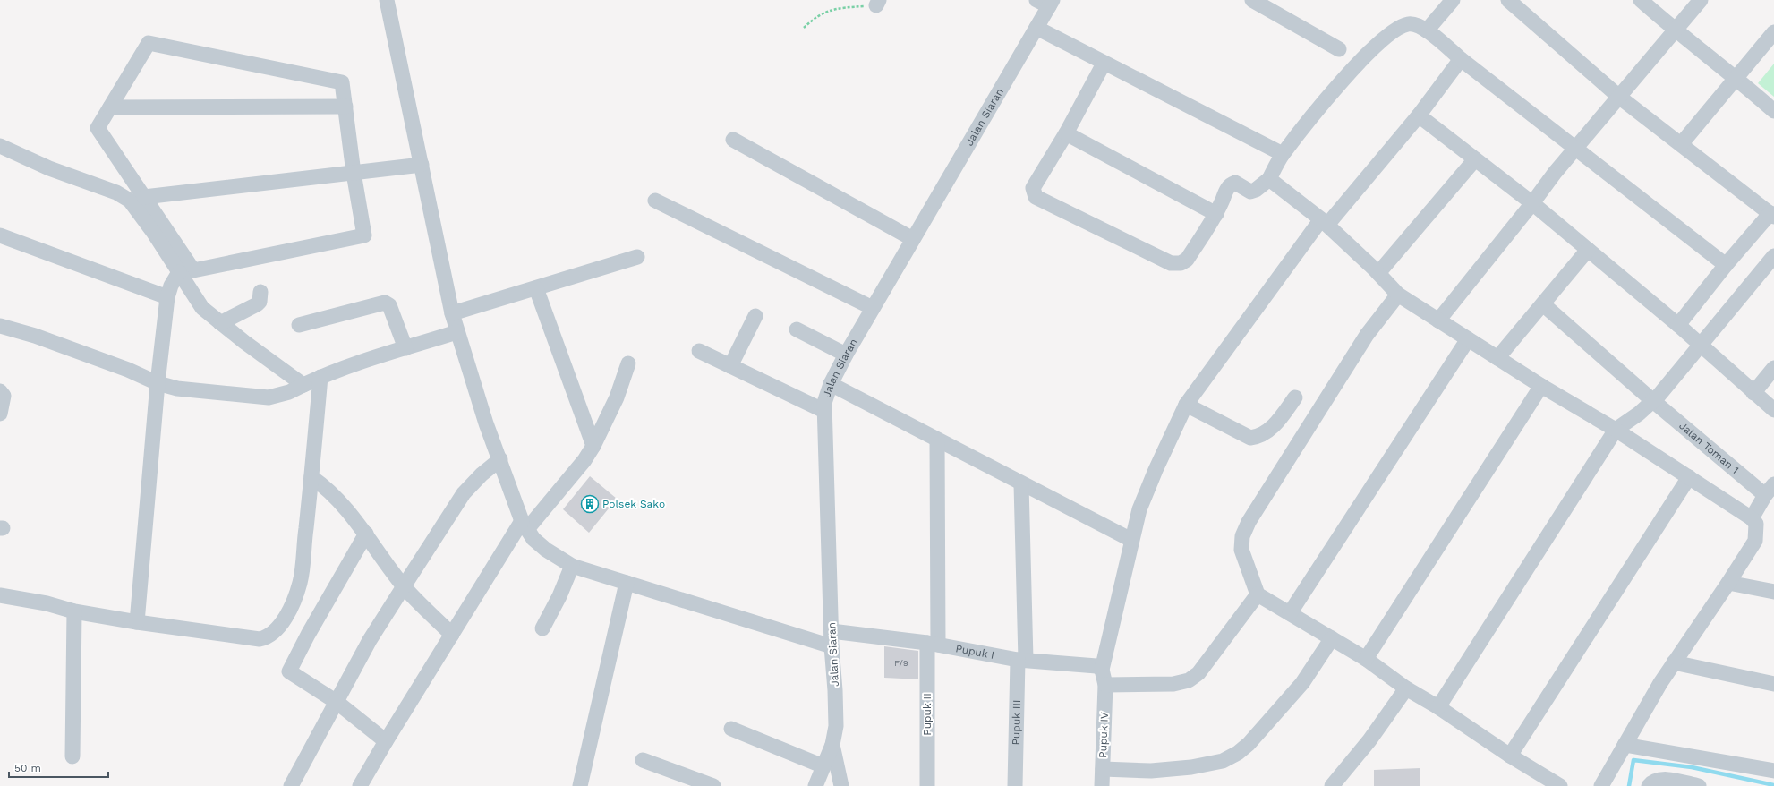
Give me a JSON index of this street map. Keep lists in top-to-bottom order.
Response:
{
  "streets": {
    "street": [
      "Jalan Siaran",
      "Jalan Toman 1",
      "Pupuk I",
      "Pupuk II",
      "Pupuk III",
      "Pupuk IV"
    ]
  },
  "crossings": [
    ["Jalan Siaran", "Pupuk I"],
    ["Pupuk I", "Pupuk II"],
    ["Pupuk I", "Pupuk III"]
  ],
  "places": {
    "building": ["Polsek Sako"]
  },
  "house_numbers": ["F/9"],
  "scale_bar": "50 m"
}
